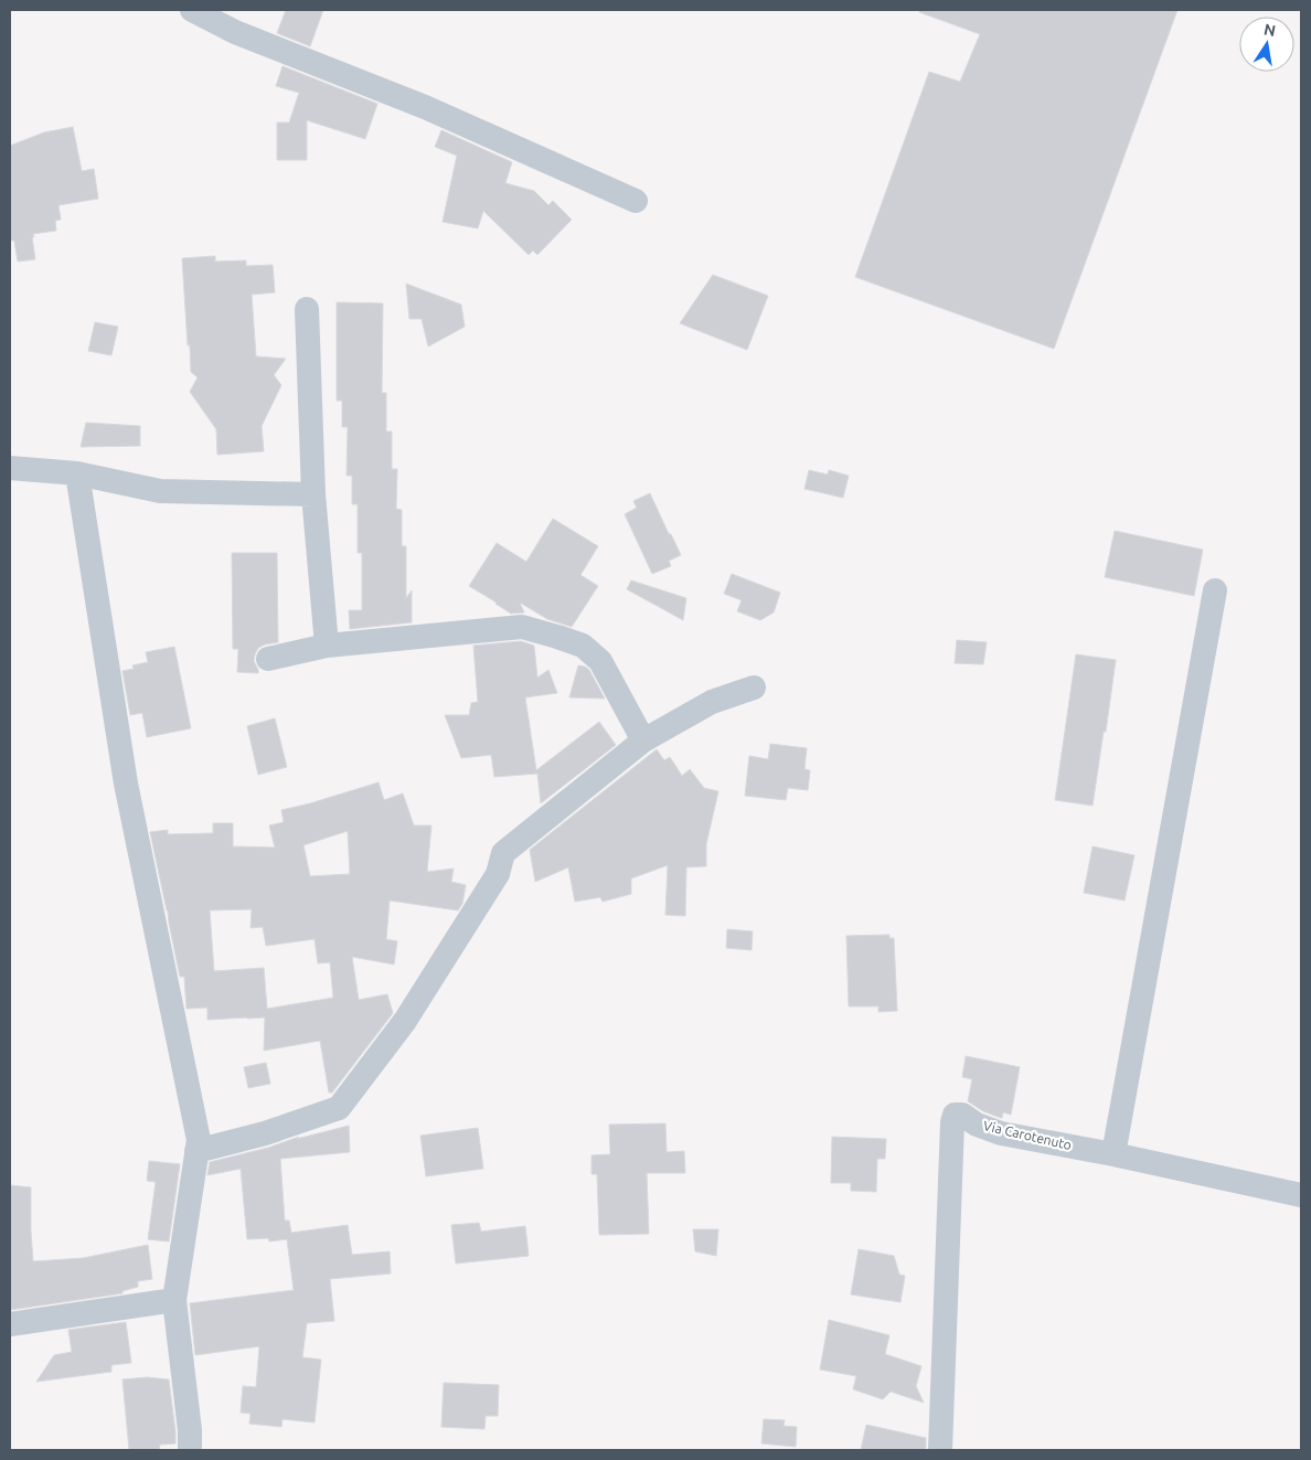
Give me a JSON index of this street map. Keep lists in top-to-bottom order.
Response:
{
  "streets": {
    "street": ["Via Carotenuto"]
  },
  "north": "top"
}
